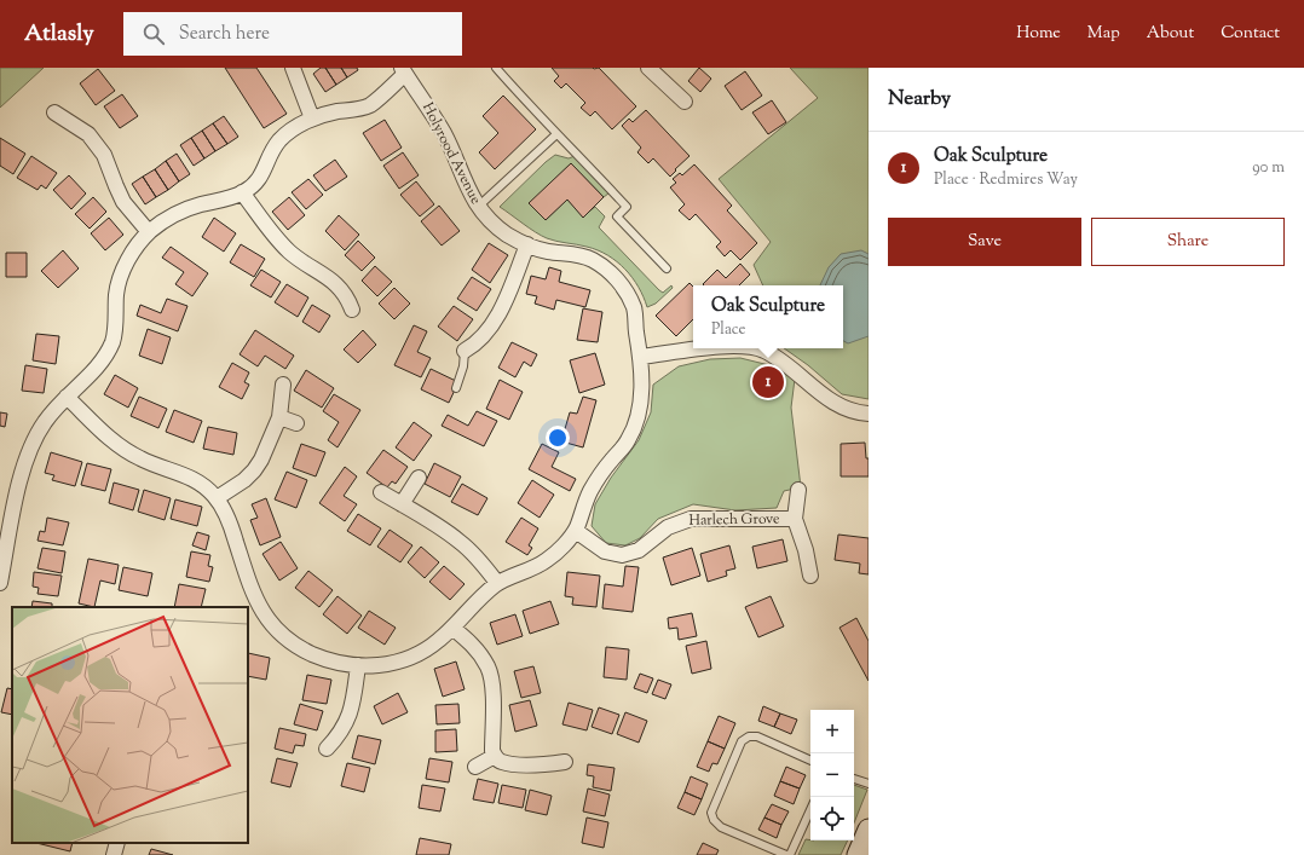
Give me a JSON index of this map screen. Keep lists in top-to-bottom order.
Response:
{
  "streets": {
    "street": ["Holyrood Avenue", "Harlech Grove"]
  },
  "crossings": [
    ["Holyrood Avenue", "Harlech Grove"]
  ],
  "page": {
    "header": "Atlasly",
    "search": "Search here",
    "nav": [
      "Home",
      "Map",
      "About",
      "Contact"
    ],
    "heading": "Nearby",
    "list": [
      {
        "mark": "1",
        "name": "Oak Sculpture",
        "note": "Place · Redmires Way",
        "value": "90 m"
      }
    ],
    "buttons": ["Save", "Share"],
    "popup": ["Oak Sculpture", "Place"],
    "pins": "1",
    "map_buttons": ["+", "−"]
  }
}
